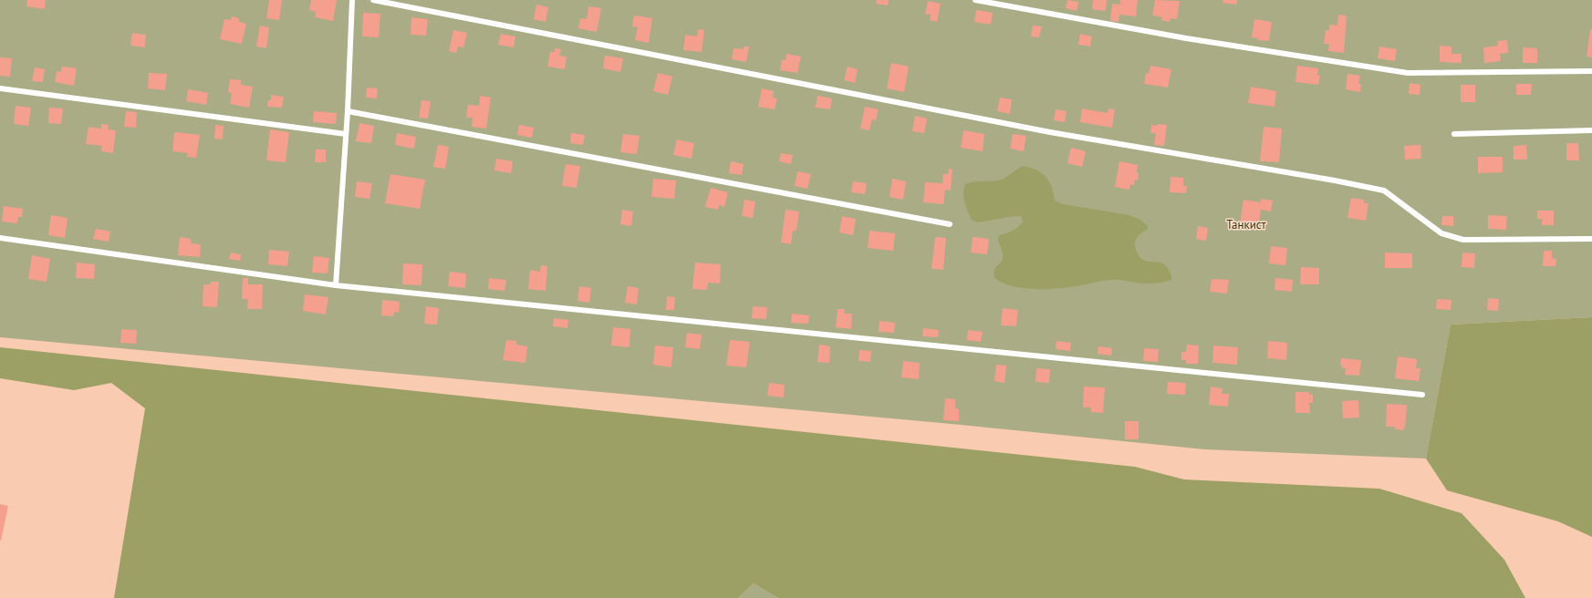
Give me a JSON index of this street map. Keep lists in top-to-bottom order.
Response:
{
  "parks": ["Танкист"]
}
